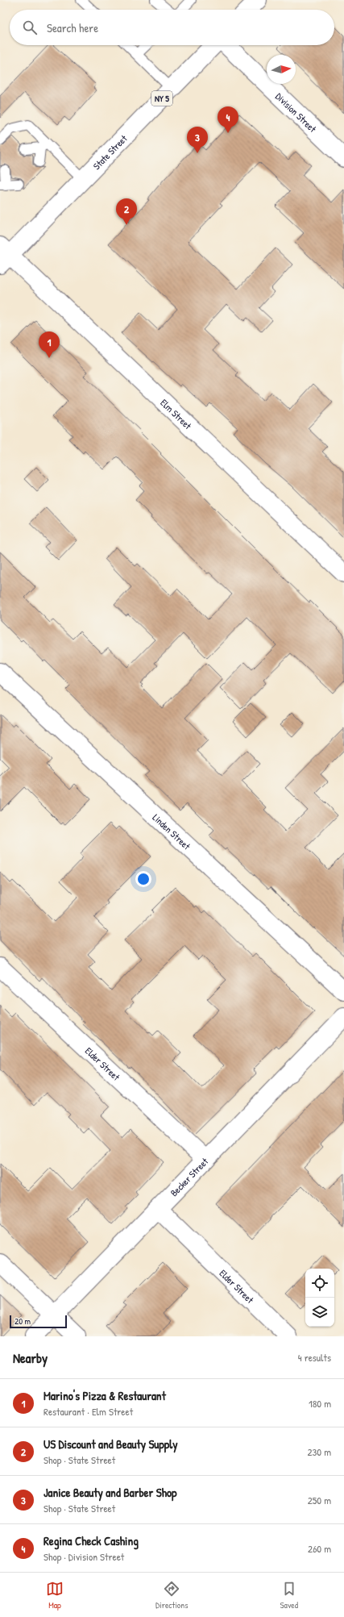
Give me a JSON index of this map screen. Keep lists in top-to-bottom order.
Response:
{
  "streets": {
    "street": [
      "NY 5",
      "Division Street",
      "State Street",
      "Elm Street",
      "Linden Street",
      "Elder Street",
      "Becker Street"
    ]
  },
  "crossings": [
    ["State Street", "Elm Street"],
    ["Elder Street", "Becker Street"]
  ],
  "scale_bar": "20 m",
  "north": "right",
  "page": {
    "search": "Search here",
    "pins": [
      "4",
      "3",
      "2",
      "1"
    ],
    "scale": "20 m",
    "heading": ["Nearby", "4 results"],
    "list": [
      {
        "mark": "1",
        "name": "Marino's Pizza & Restaurant",
        "note": "Restaurant · Elm Street",
        "value": "180 m"
      },
      {
        "mark": "2",
        "name": "US Discount and Beauty Supply",
        "note": "Shop · State Street",
        "value": "230 m"
      },
      {
        "mark": "3",
        "name": "Janice Beauty and Barber Shop",
        "note": "Shop · State Street",
        "value": "250 m"
      },
      {
        "mark": "4",
        "name": "Regina Check Cashing",
        "note": "Shop · Division Street",
        "value": "260 m"
      }
    ],
    "nav": ["Map", "Directions", "Saved"]
  }
}
